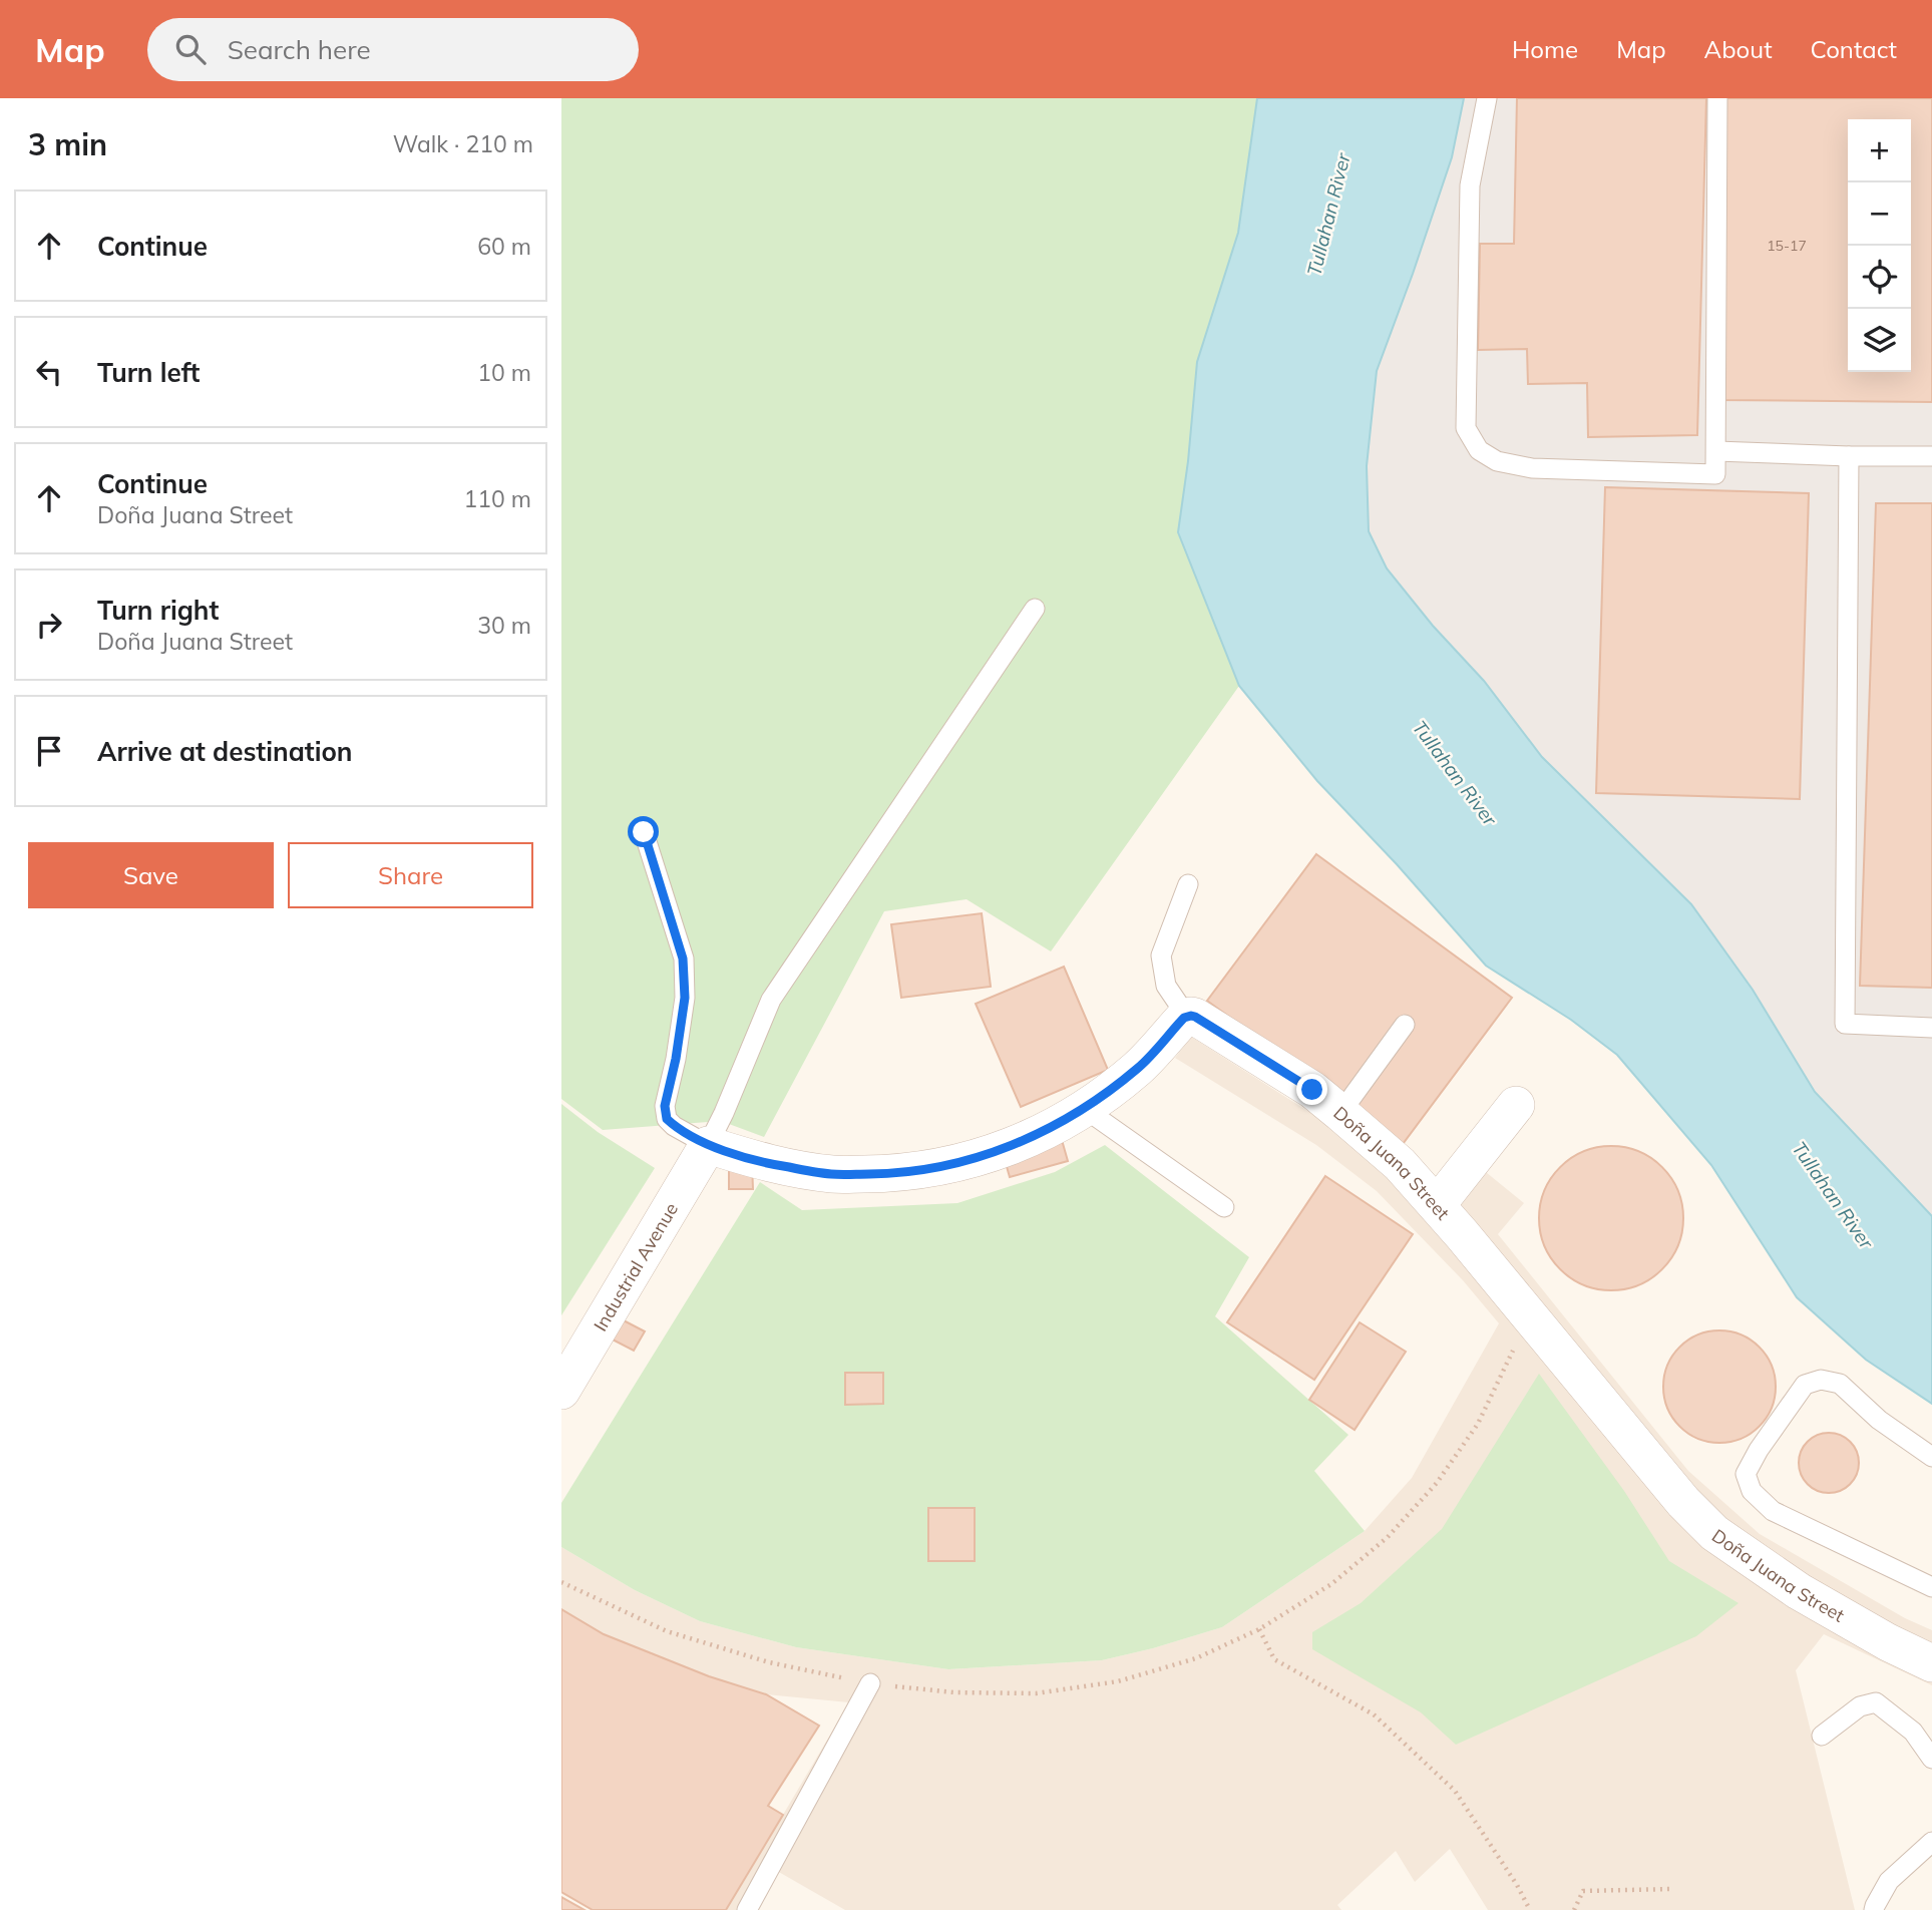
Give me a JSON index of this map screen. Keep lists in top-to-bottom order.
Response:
{
  "streets": {
    "street": ["Doña Juana Street", "Industrial Avenue"]
  },
  "water": ["Tullahan River"],
  "house_numbers": ["15-17"],
  "page": {
    "header": "Map",
    "search": "Search here",
    "nav": [
      "Home",
      "Map",
      "About",
      "Contact"
    ],
    "heading": ["3 min", "Walk · 210 m"],
    "map_buttons": ["+", "−"],
    "list": [
      ["Continue", "60 m"],
      ["Turn left", "10 m"],
      ["Continue", "Doña Juana Street", "110 m"],
      ["Turn right", "Doña Juana Street", "30 m"],
      "Arrive at destination"
    ],
    "buttons": ["Save", "Share"]
  }
}
